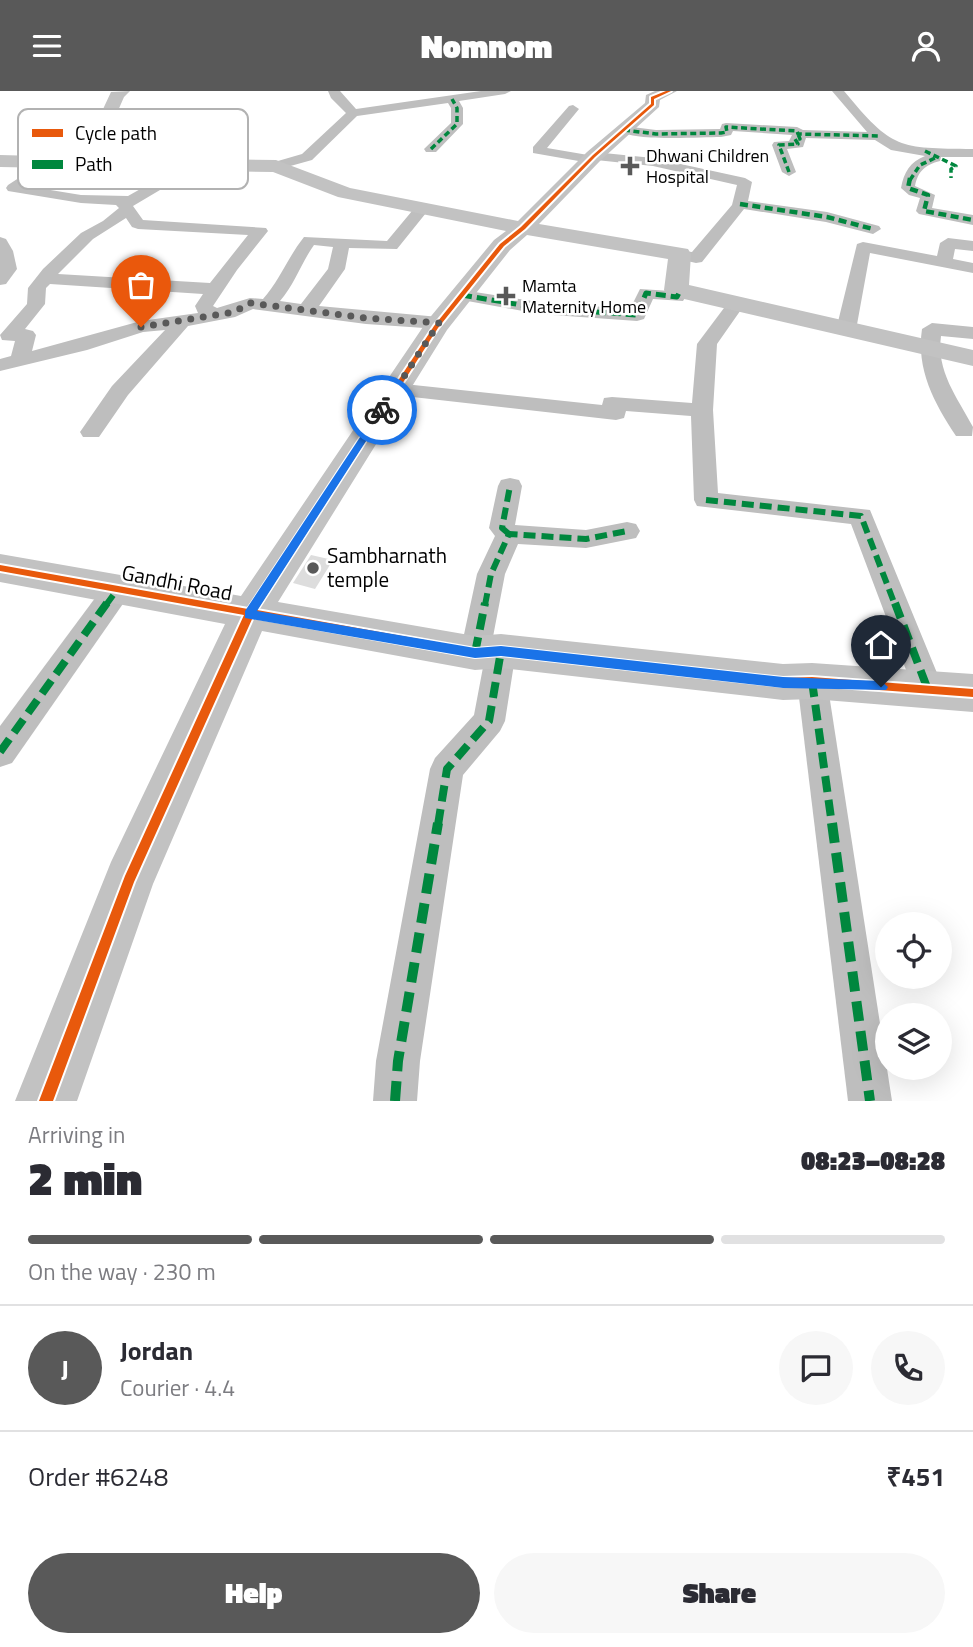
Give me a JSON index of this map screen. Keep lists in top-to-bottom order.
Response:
{
  "streets": {
    "street": ["Gandhi Road"]
  },
  "places": {
    "health": ["Dhwani Children Hospital", "Mamta Maternity Home"],
    "other": ["Sambharnath temple"]
  },
  "legend": ["Cycle path", "Path"],
  "page": {
    "header": "Nomnom",
    "heading": ["2 min", "Arriving in", "08:23–08:28"],
    "panel": [
      "Jordan",
      "Courier · 4.4",
      "Order #6248",
      "₹451"
    ],
    "bar": "On the way · 230 m",
    "round": "J",
    "buttons": ["Help", "Share"]
  }
}
